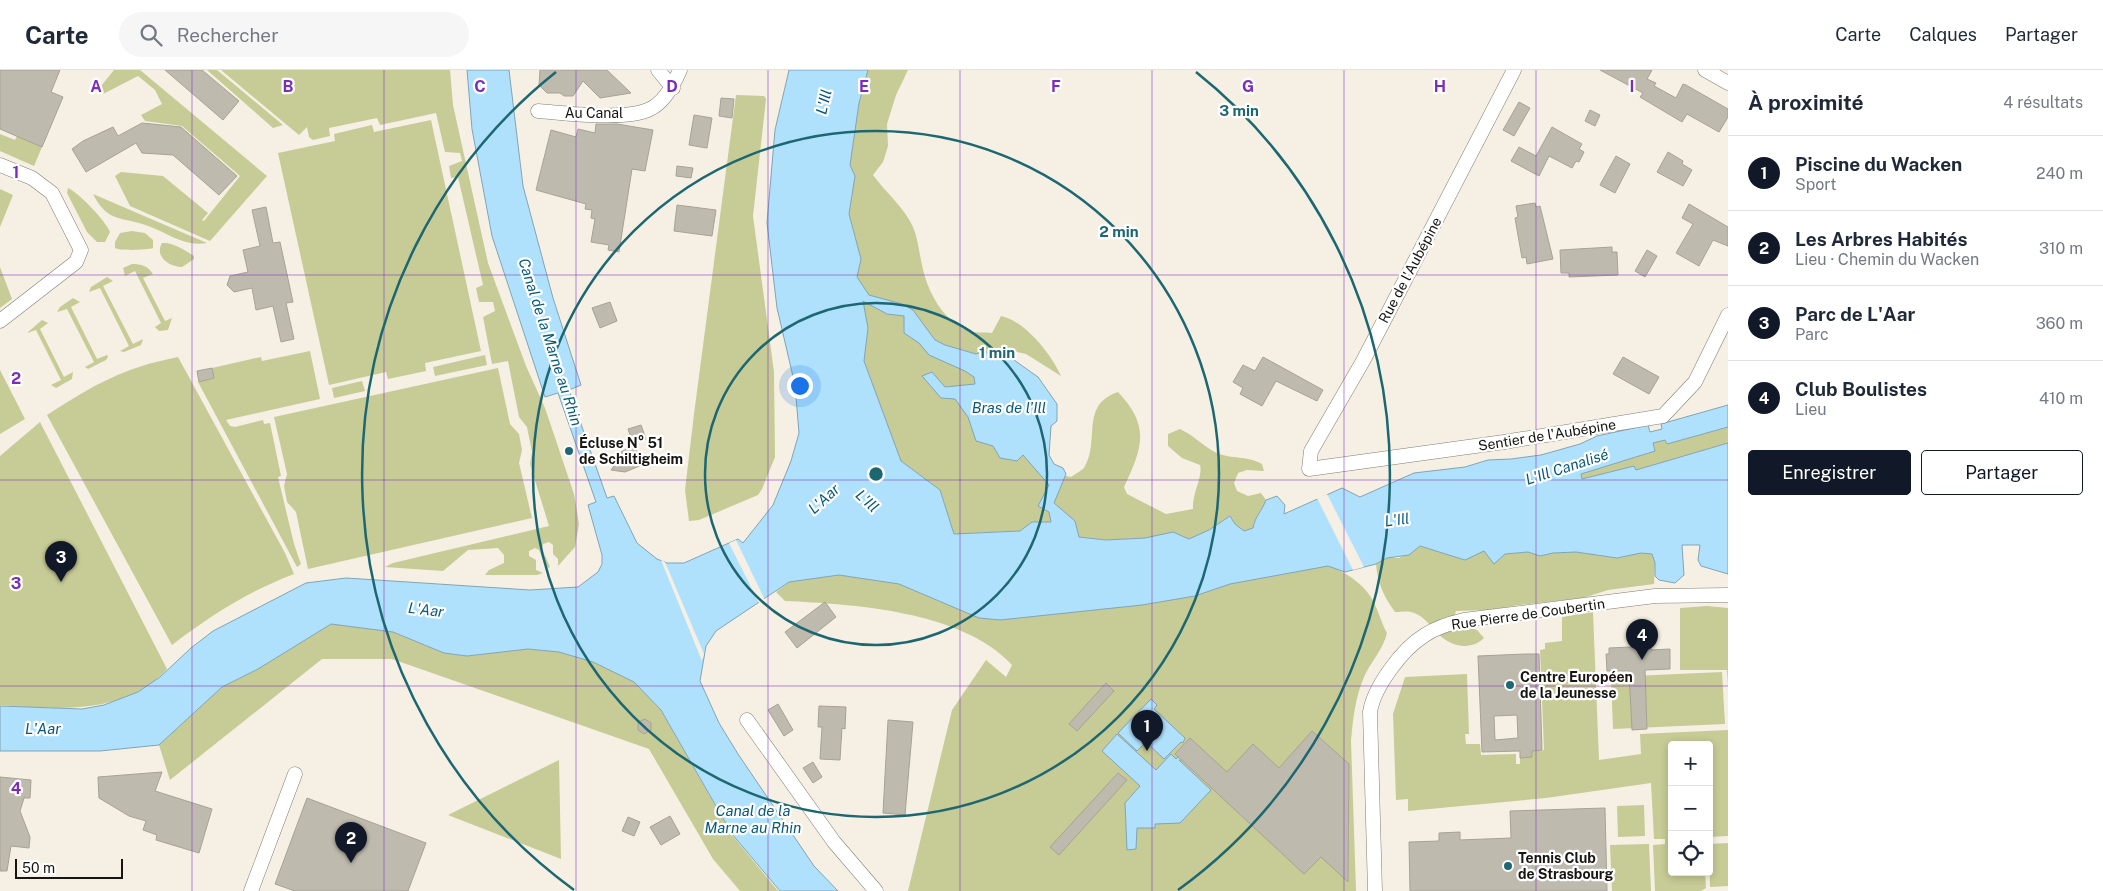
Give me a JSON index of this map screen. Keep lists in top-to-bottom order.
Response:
{
  "streets": {
    "street": [
      "Au Canal",
      "Rue de l'Aubépine",
      "Sentier de l'Aubépine",
      "Rue Pierre de Coubertin"
    ]
  },
  "crossings": [
    ["Rue de l'Aubépine", "Sentier de l'Aubépine"]
  ],
  "water": [
    "L'Ill",
    "Canal de la Marne au Rhin",
    "Bras de l'Ill",
    "L'Ill Canalisé",
    "L'Aar"
  ],
  "places": ["Écluse N° 51 de Schiltigheim", "Centre Européen de la Jeunesse", "Tennis Club de Strasbourg"],
  "scale_bar": "50 m",
  "page": {
    "header": "Carte",
    "search": "Rechercher",
    "nav": ["Carte", "Calques", "Partager"],
    "heading": ["À proximité", "4 résultats"],
    "list": [
      {
        "mark": "1",
        "name": "Piscine du Wacken",
        "note": "Sport",
        "value": "240 m"
      },
      {
        "mark": "2",
        "name": "Les Arbres Habités",
        "note": "Lieu · Chemin du Wacken",
        "value": "310 m"
      },
      {
        "mark": "3",
        "name": "Parc de L'Aar",
        "note": "Parc",
        "value": "360 m"
      },
      {
        "mark": "4",
        "name": "Club Boulistes",
        "note": "Lieu",
        "value": "410 m"
      }
    ],
    "buttons": ["Enregistrer", "Partager"],
    "pins": [
      "3",
      "4",
      "1",
      "2"
    ],
    "map_buttons": ["+", "−"],
    "scale": "50 m"
  },
  "grid": {
    "columns": [
      "A",
      "B",
      "C",
      "D",
      "E",
      "F",
      "G",
      "H",
      "I"
    ],
    "rows": [
      "1",
      "2",
      "3",
      "4"
    ]
  },
  "rings": ["3 min", "2 min", "1 min"]
}
